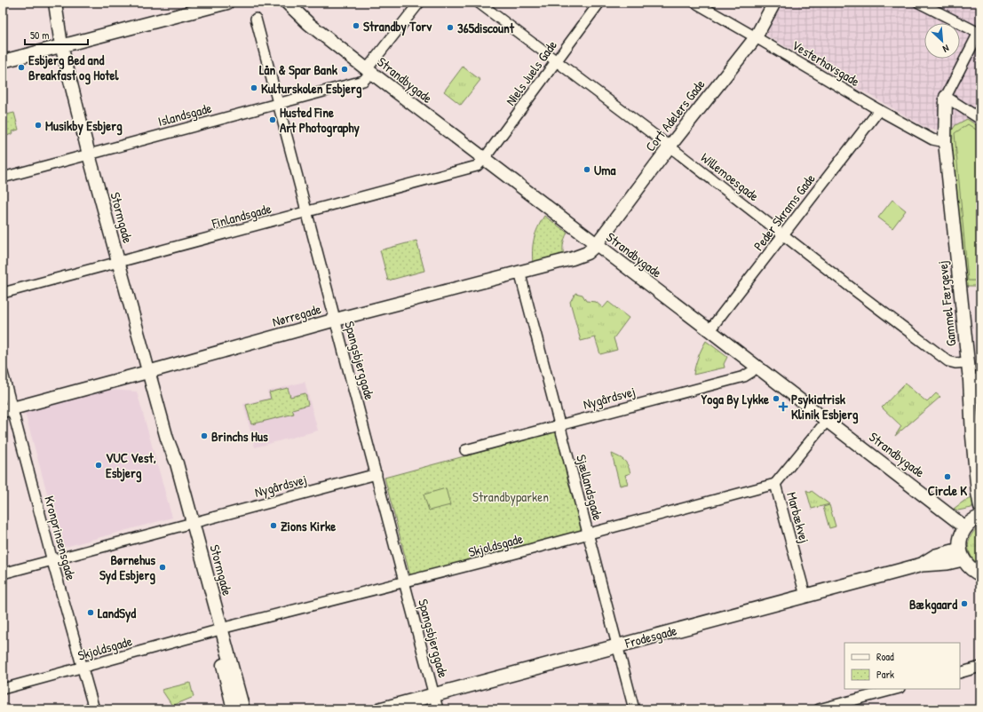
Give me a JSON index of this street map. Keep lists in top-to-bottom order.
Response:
{
  "streets": {
    "main road": ["Frodesgade"],
    "street": [
      "Vesterhavsgade",
      "Niels Juels Gade",
      "Strandbygade",
      "Islandsgade",
      "Cort Adelers Gade",
      "Willemoesgade",
      "Peder Skrams Gade",
      "Finlandsgade",
      "Stormgade",
      "Gammel Færgevej",
      "Nørregade",
      "Spangsbjerggade",
      "Nygårdsvej",
      "Sjællandsgade",
      "Marbækvej",
      "Kronprinsensgade",
      "Skjoldsgade"
    ]
  },
  "crossings": [
    ["Vesterhavsgade", "Cort Adelers Gade"],
    ["Vesterhavsgade", "Peder Skrams Gade"],
    ["Vesterhavsgade", "Gammel Færgevej"],
    ["Niels Juels Gade", "Strandbygade"],
    ["Niels Juels Gade", "Willemoesgade"],
    ["Niels Juels Gade", "Finlandsgade"],
    ["Strandbygade", "Islandsgade"],
    ["Strandbygade", "Cort Adelers Gade"],
    ["Strandbygade", "Peder Skrams Gade"],
    ["Strandbygade", "Finlandsgade"],
    ["Strandbygade", "Nørregade"],
    ["Strandbygade", "Nygårdsvej"],
    ["Strandbygade", "Marbækvej"],
    ["Islandsgade", "Stormgade"],
    ["Islandsgade", "Spangsbjerggade"],
    ["Cort Adelers Gade", "Willemoesgade"],
    ["Cort Adelers Gade", "Nørregade"],
    ["Willemoesgade", "Peder Skrams Gade"],
    ["Willemoesgade", "Gammel Færgevej"],
    ["Finlandsgade", "Stormgade"],
    ["Finlandsgade", "Spangsbjerggade"],
    ["Stormgade", "Nørregade"],
    ["Stormgade", "Nygårdsvej"],
    ["Stormgade", "Skjoldsgade"],
    ["Nørregade", "Spangsbjerggade"],
    ["Nørregade", "Sjællandsgade"],
    ["Nørregade", "Kronprinsensgade"],
    ["Spangsbjerggade", "Nygårdsvej"],
    ["Spangsbjerggade", "Skjoldsgade"],
    ["Spangsbjerggade", "Frodesgade"],
    ["Nygårdsvej", "Sjællandsgade"],
    ["Nygårdsvej", "Kronprinsensgade"],
    ["Sjællandsgade", "Skjoldsgade"],
    ["Sjællandsgade", "Frodesgade"],
    ["Marbækvej", "Skjoldsgade"],
    ["Marbækvej", "Frodesgade"],
    ["Kronprinsensgade", "Skjoldsgade"]
  ],
  "parks": ["Strandbyparken"],
  "places": {
    "other": [
      "Strandby Torv",
      "365discount",
      "Esbjerg Bed and Breakfast og Hotel",
      "Lån & Spar Bank",
      "Kulturskolen Esbjerg",
      "Husted Fine Art Photography",
      "Musikby Esbjerg",
      "Uma",
      "Yoga By Lykke",
      "Brinchs Hus",
      "VUC Vest, Esbjerg",
      "Circle K",
      "Zions Kirke",
      "Børnehus Syd Esbjerg",
      "Bækgaard",
      "LandSyd"
    ],
    "health": ["Psykiatrisk Klinik Esbjerg"]
  },
  "legend": ["Road", "Park"],
  "scale_bar": "50 m",
  "north": "bottom right"
}
